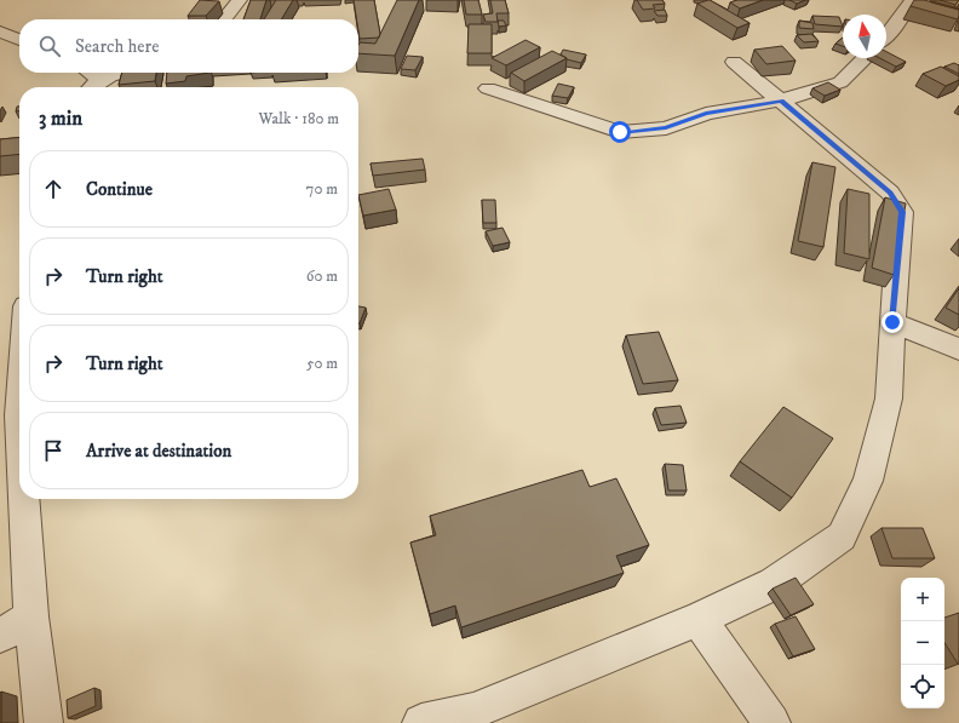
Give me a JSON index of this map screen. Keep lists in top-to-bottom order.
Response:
{
  "north": "top",
  "page": {
    "search": "Search here",
    "heading": ["3 min", "Walk · 180 m"],
    "list": [
      ["Continue", "70 m"],
      ["Turn right", "60 m"],
      ["Turn right", "50 m"],
      "Arrive at destination"
    ],
    "map_buttons": ["+", "−"]
  }
}
